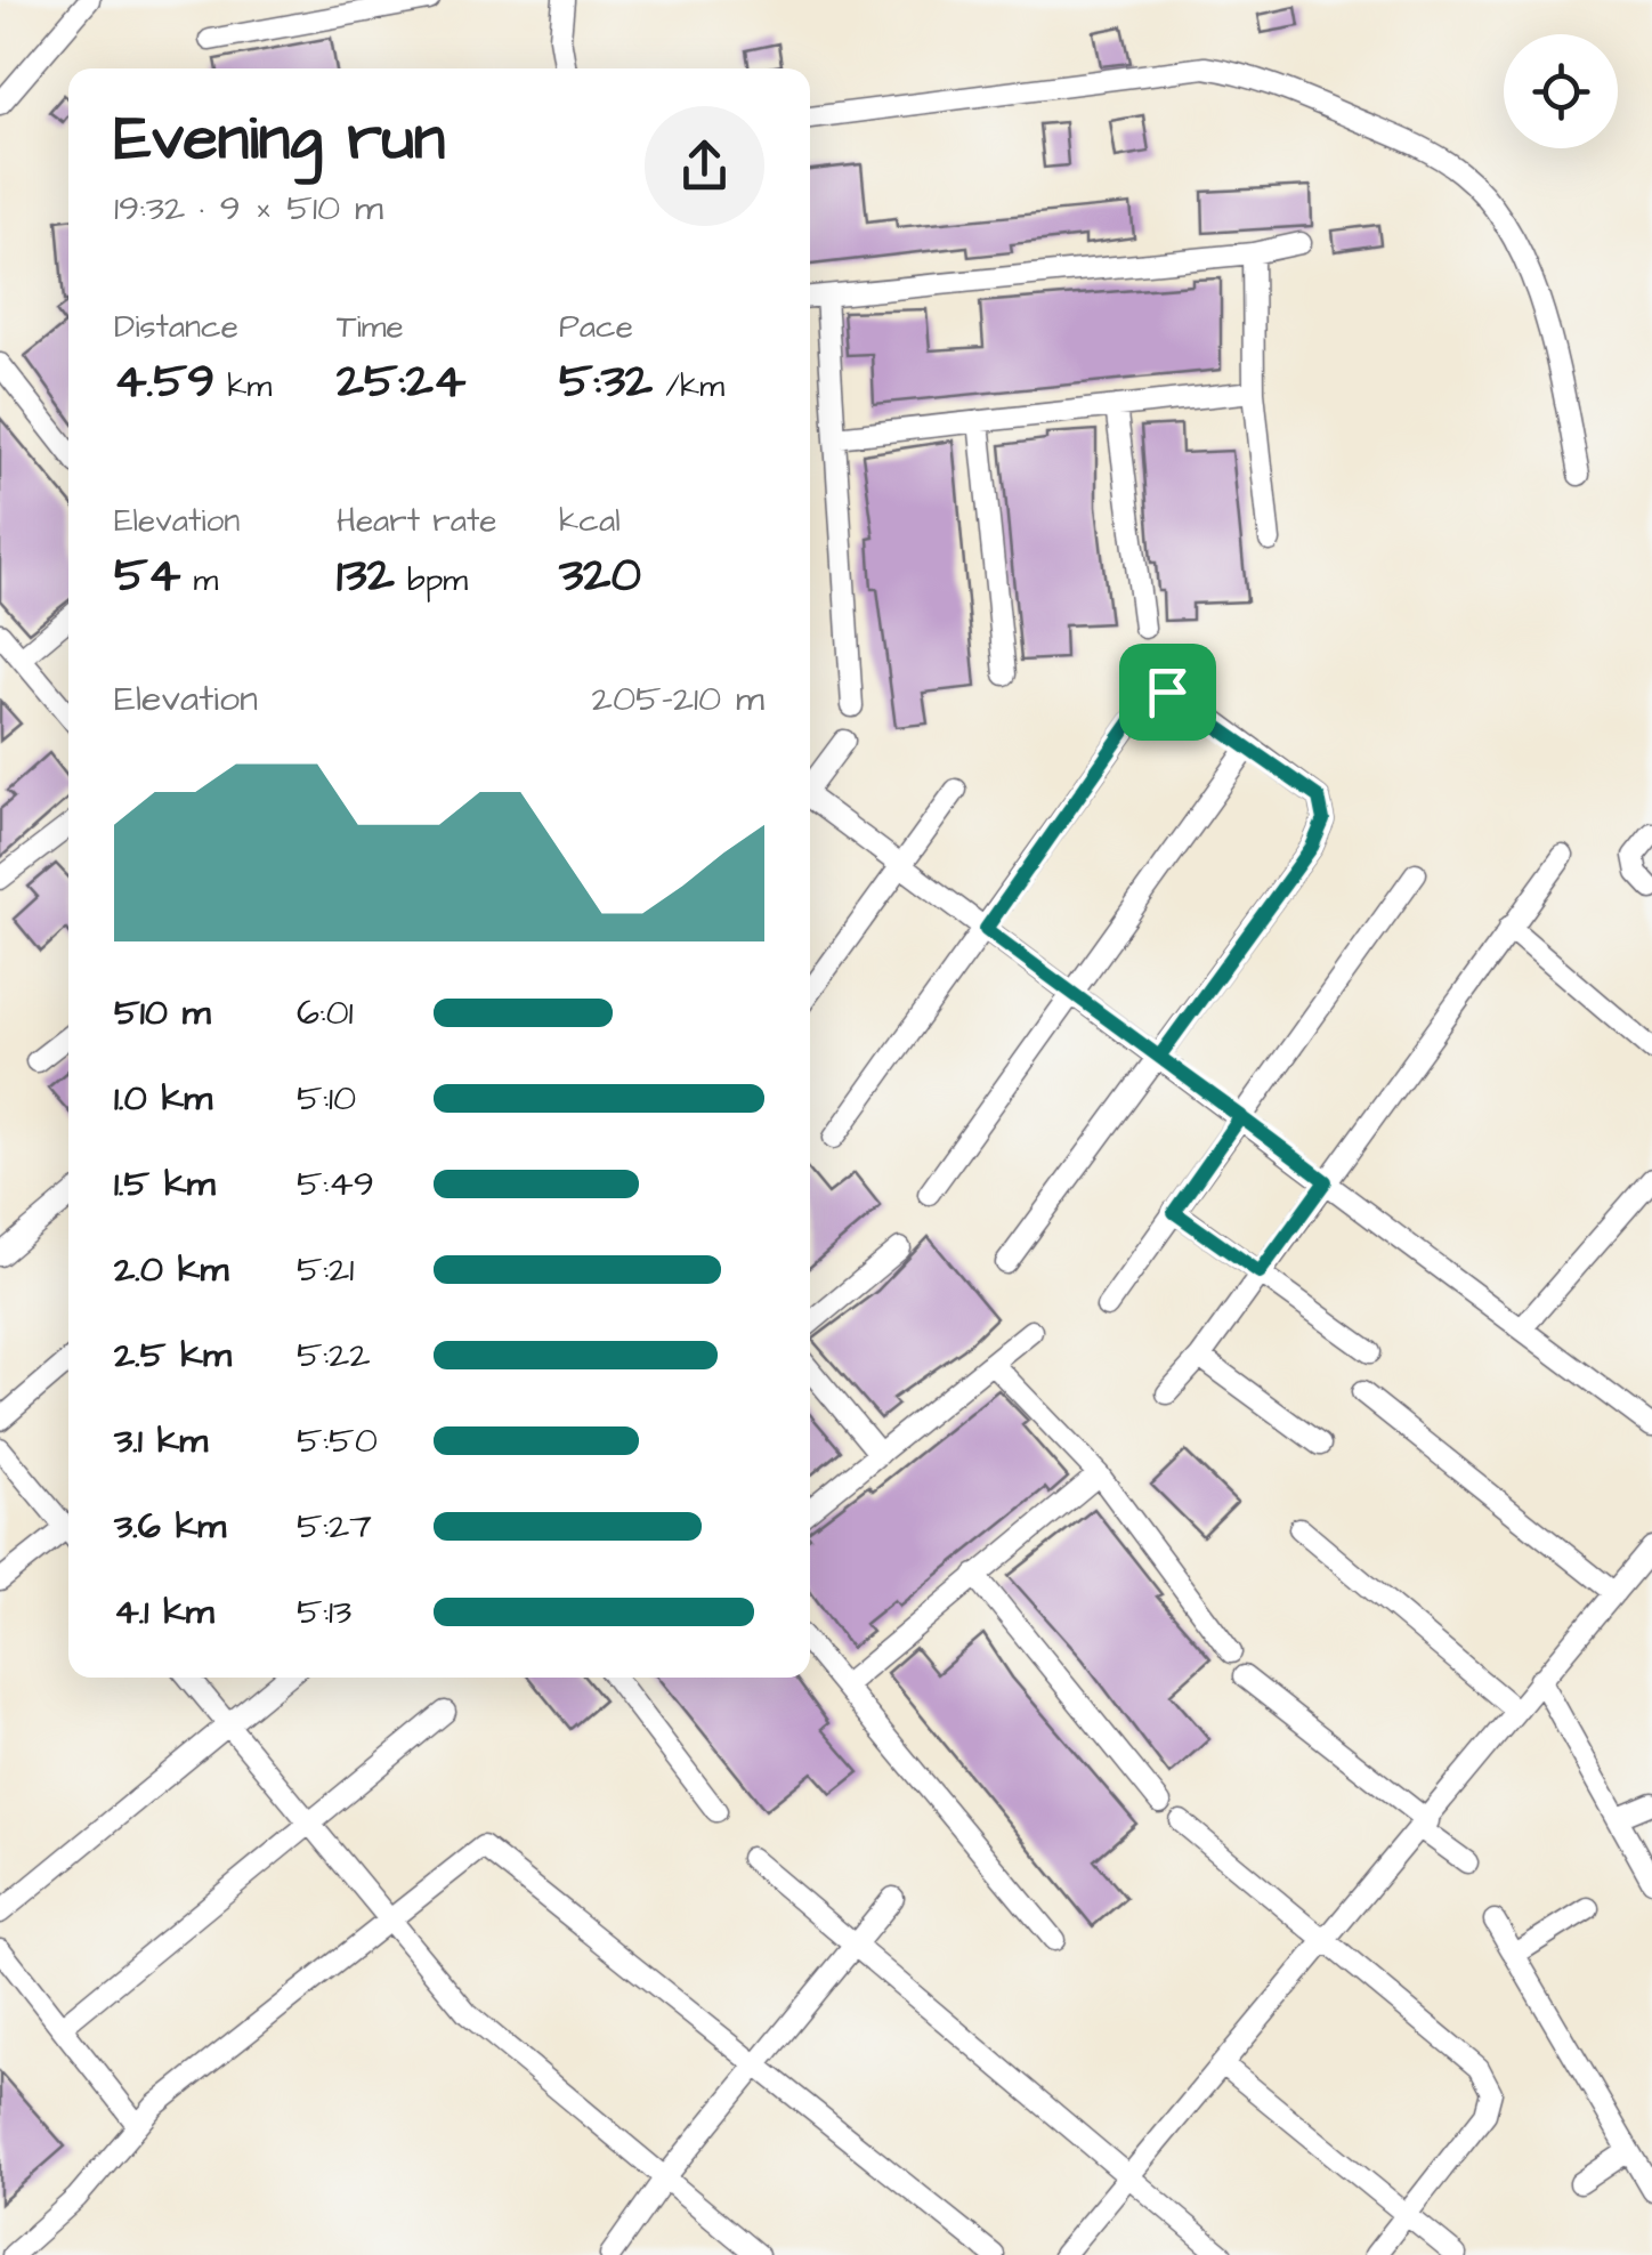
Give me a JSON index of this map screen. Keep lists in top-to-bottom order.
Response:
{
  "page": {
    "heading": ["Evening run", "19:32 · 9 × 510 m"],
    "stats": [
      ["Distance", "4.59 km"],
      ["Time", "25:24"],
      ["Pace", "5:32 /km"],
      ["Elevation", "54 m"],
      ["Heart rate", "132 bpm"],
      ["kcal", "320"]
    ],
    "chart": ["Elevation", "205–210 m"],
    "list": [
      {
        "name": "510 m",
        "note": "6:01"
      },
      {
        "name": "1.0 km",
        "note": "5:10"
      },
      {
        "name": "1.5 km",
        "note": "5:49"
      },
      {
        "name": "2.0 km",
        "note": "5:21"
      },
      {
        "name": "2.5 km",
        "note": "5:22"
      },
      {
        "name": "3.1 km",
        "note": "5:50"
      },
      {
        "name": "3.6 km",
        "note": "5:27"
      },
      {
        "name": "4.1 km",
        "note": "5:13"
      }
    ]
  }
}
